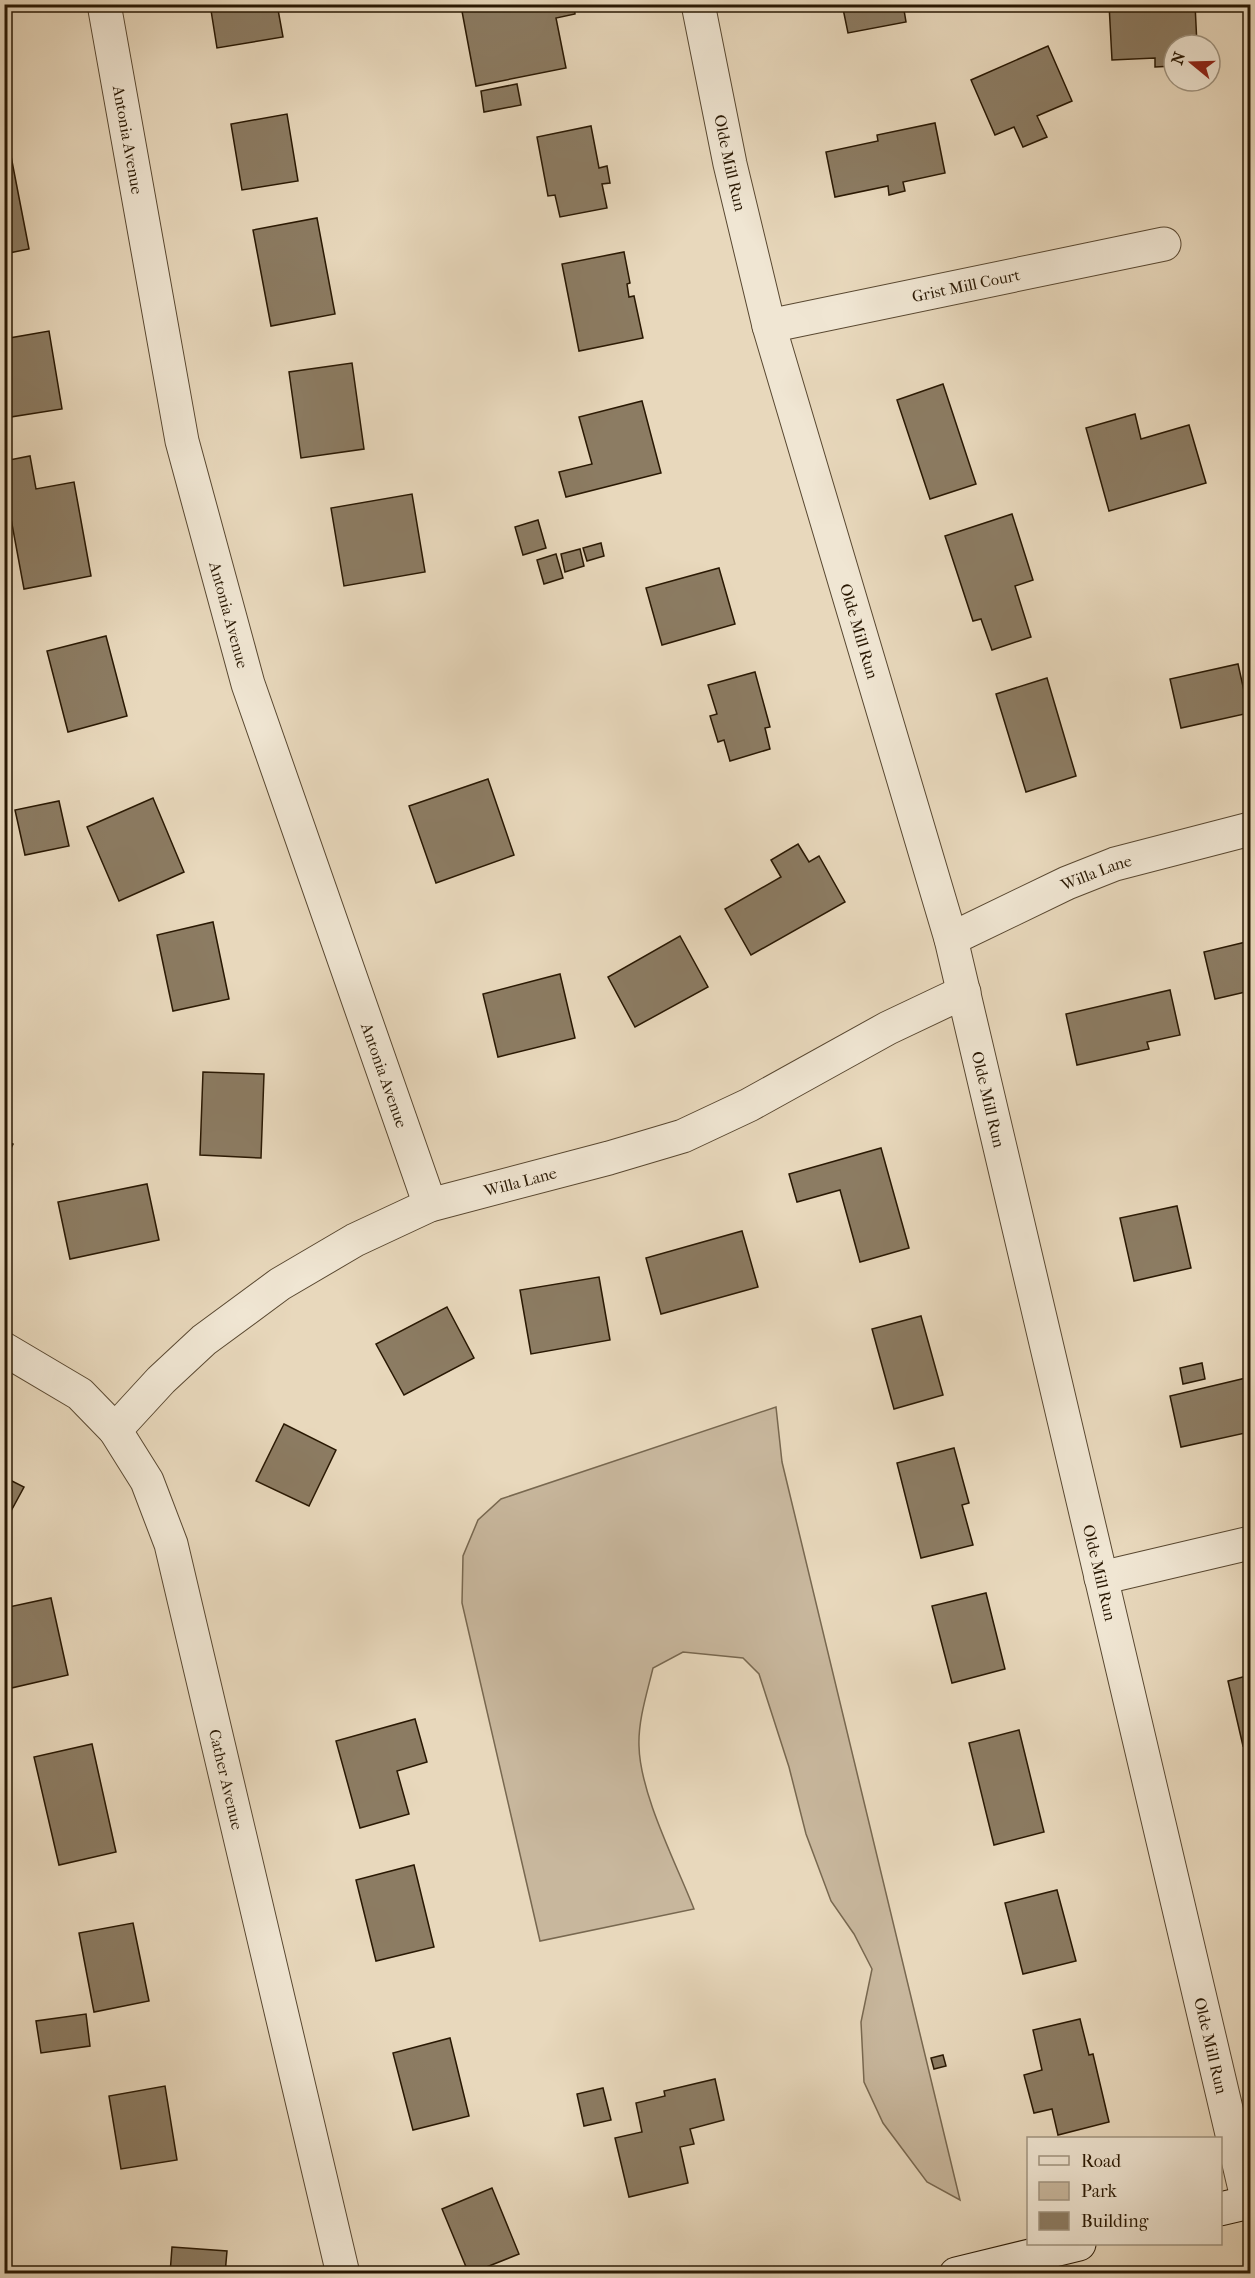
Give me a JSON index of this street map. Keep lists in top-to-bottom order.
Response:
{
  "streets": {
    "street": [
      "Antonia Avenue",
      "Olde Mill Run",
      "Grist Mill Court",
      "Willa Lane",
      "Cather Avenue"
    ]
  },
  "crossings": [
    ["Antonia Avenue", "Willa Lane"],
    ["Olde Mill Run", "Grist Mill Court"],
    ["Olde Mill Run", "Willa Lane"],
    ["Willa Lane", "Cather Avenue"]
  ],
  "legend": ["Road", "Park", "Building"],
  "north": "left"
}
